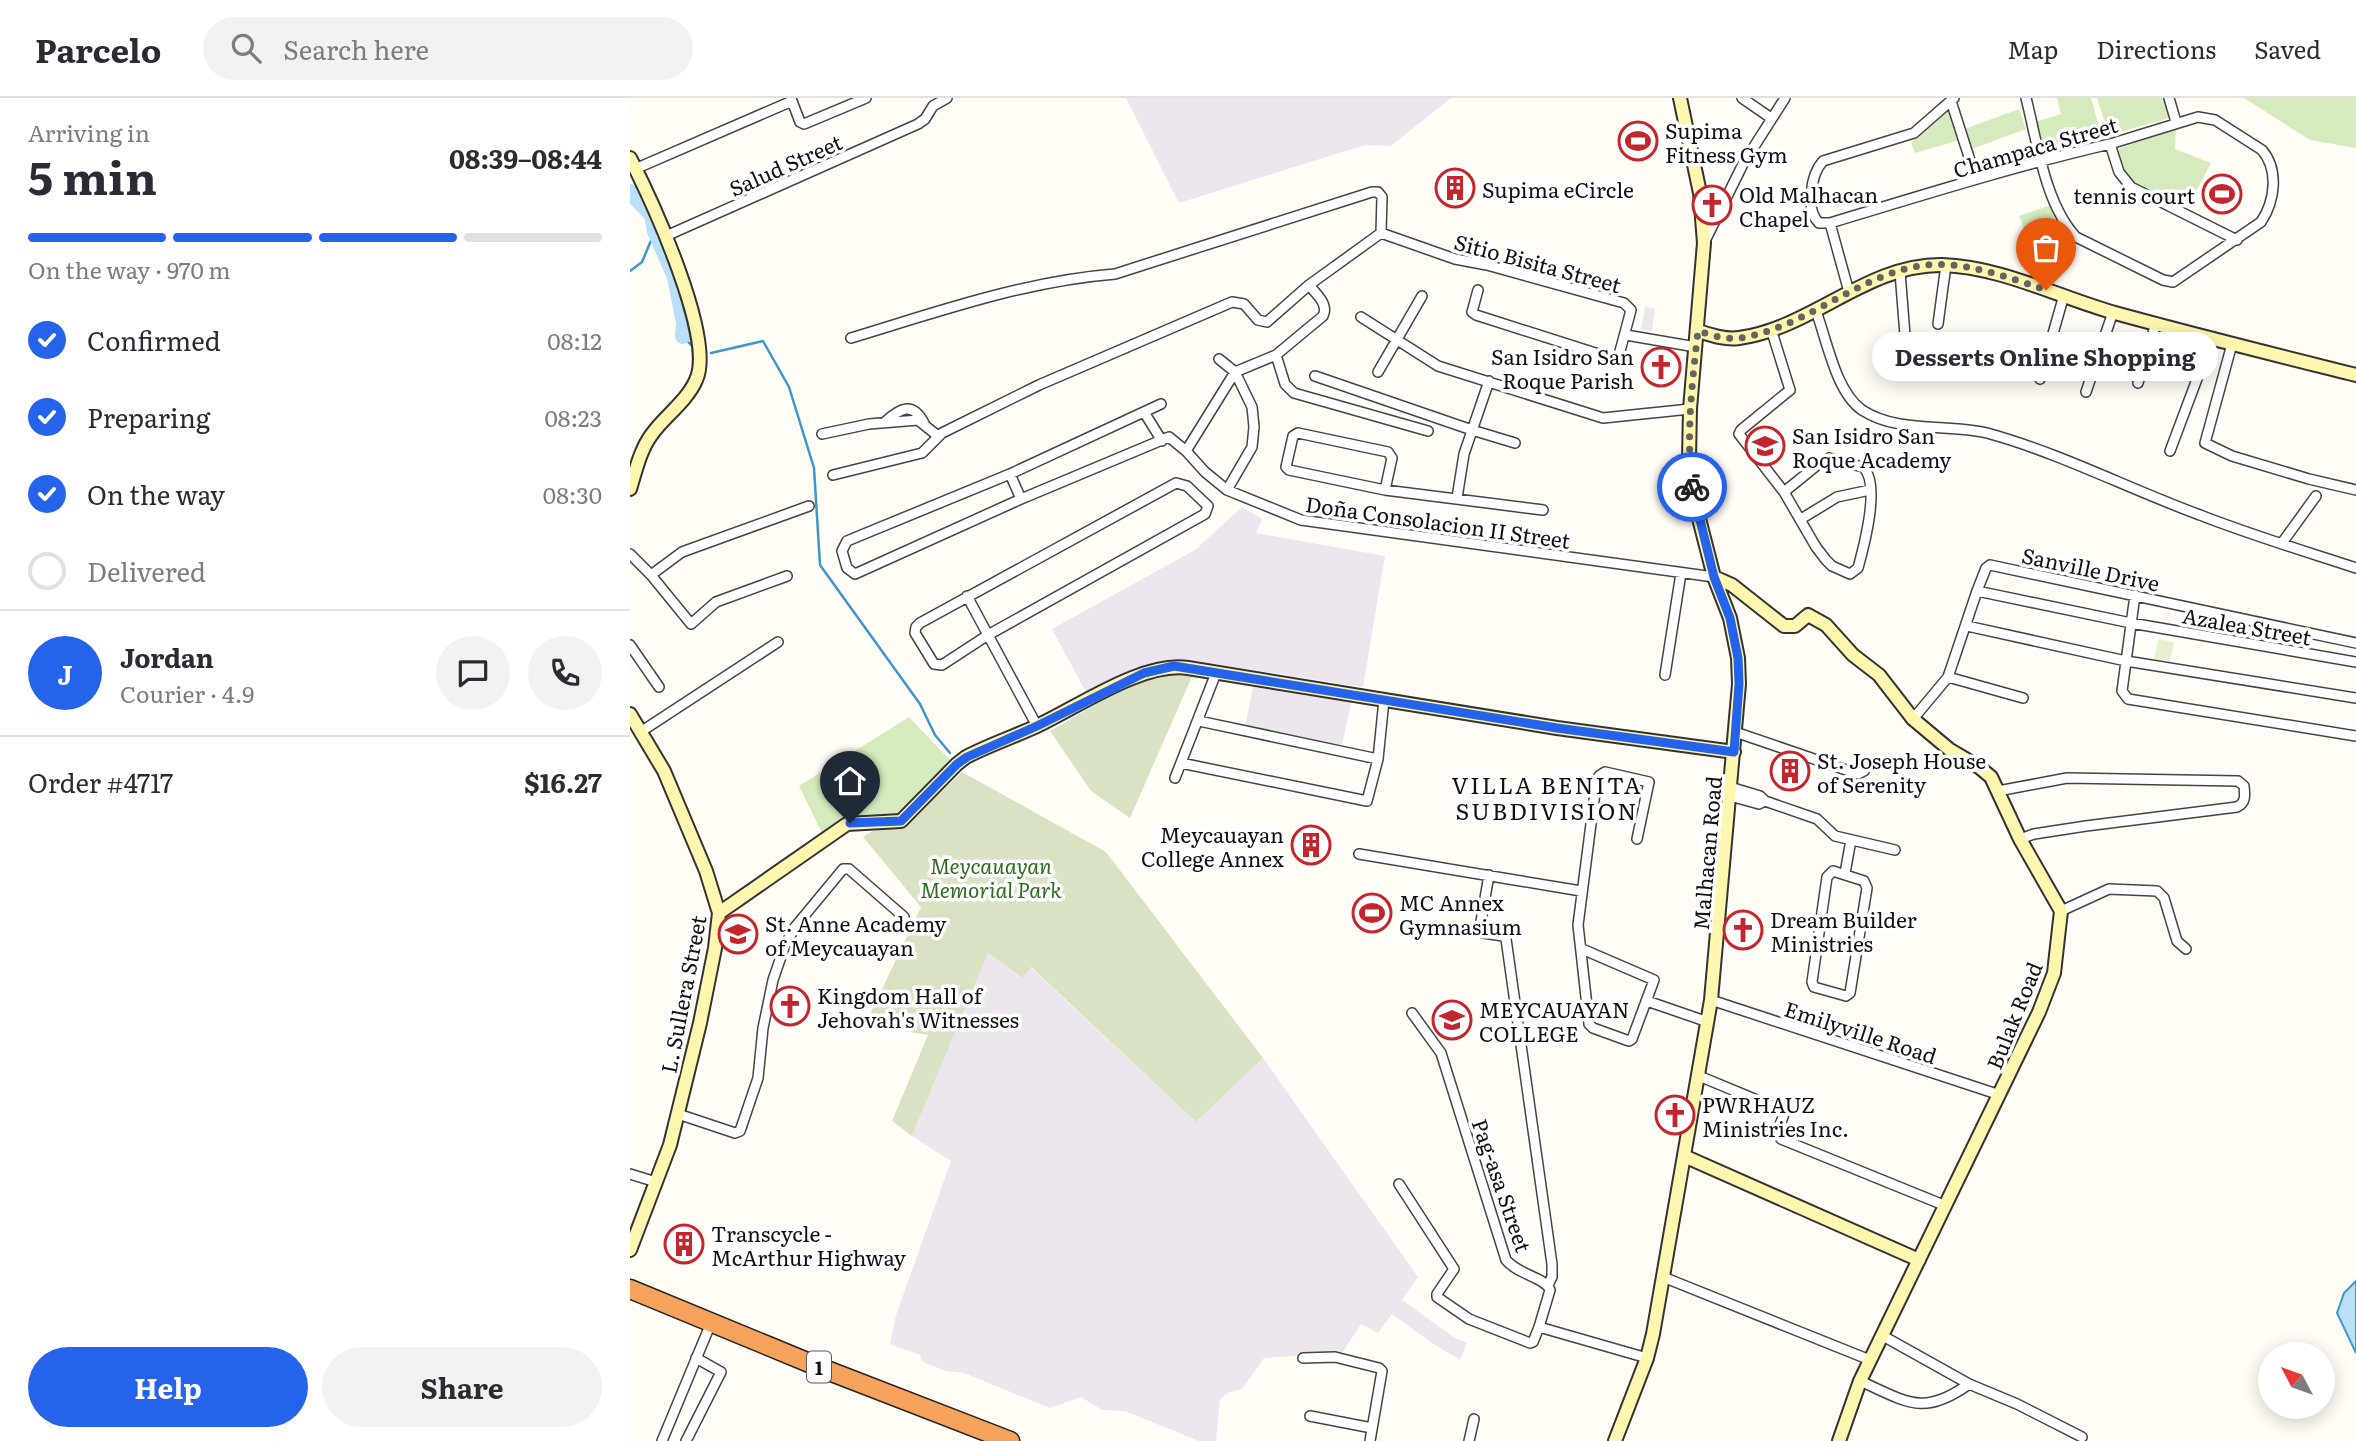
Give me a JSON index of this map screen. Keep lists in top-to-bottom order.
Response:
{
  "streets": {
    "highway": ["1"],
    "street": [
      "Champaca Street",
      "Salud Street",
      "Sitio Bisita Street",
      "Doña Consolacion II Street",
      "Sanville Drive",
      "Azalea Street",
      "Malhacan Road",
      "L. Sullera Street",
      "Bulak Road",
      "Emilyville Road",
      "Pag-asa Street"
    ]
  },
  "crossings": [
    ["Doña Consolacion II Street", "Malhacan Road"],
    ["Sanville Drive", "Azalea Street"],
    ["Malhacan Road", "Emilyville Road"],
    ["Bulak Road", "Emilyville Road"]
  ],
  "districts": ["VILLA BENITA SUBDIVISION"],
  "parks": ["Meycauayan Memorial Park"],
  "places": {
    "sports": ["Supima Fitness Gym", "tennis court", "MC Annex Gymnasium"],
    "building": [
      "Supima eCircle",
      "St. Joseph House of Serenity",
      "Meycauayan College Annex",
      "Transcycle - McArthur Highway"
    ],
    "church": [
      "Old Malhacan Chapel",
      "San Isidro San Roque Parish",
      "Dream Builder Ministries",
      "Kingdom Hall of Jehovah's Witnesses",
      "PWRHAUZ Ministries Inc."
    ],
    "other": ["Desserts Online Shopping"],
    "school or university": ["San Isidro San Roque Academy", "St. Anne Academy of Meycauayan", "MEYCAUAYAN COLLEGE"]
  },
  "north": "top left",
  "page": {
    "header": "Parcelo",
    "search": "Search here",
    "nav": ["Map", "Directions", "Saved"],
    "heading": ["5 min", "Arriving in", "08:39–08:44"],
    "panel": [
      "Jordan",
      "Courier · 4.9",
      "Order #4717",
      "$16.27"
    ],
    "bar": "On the way · 970 m",
    "list": [
      ["Confirmed", "08:12"],
      ["Preparing", "08:23"],
      ["On the way", "08:30"],
      "Delivered"
    ],
    "bubble": "Desserts Online Shopping",
    "round": "J",
    "buttons": ["Help", "Share"]
  }
}
